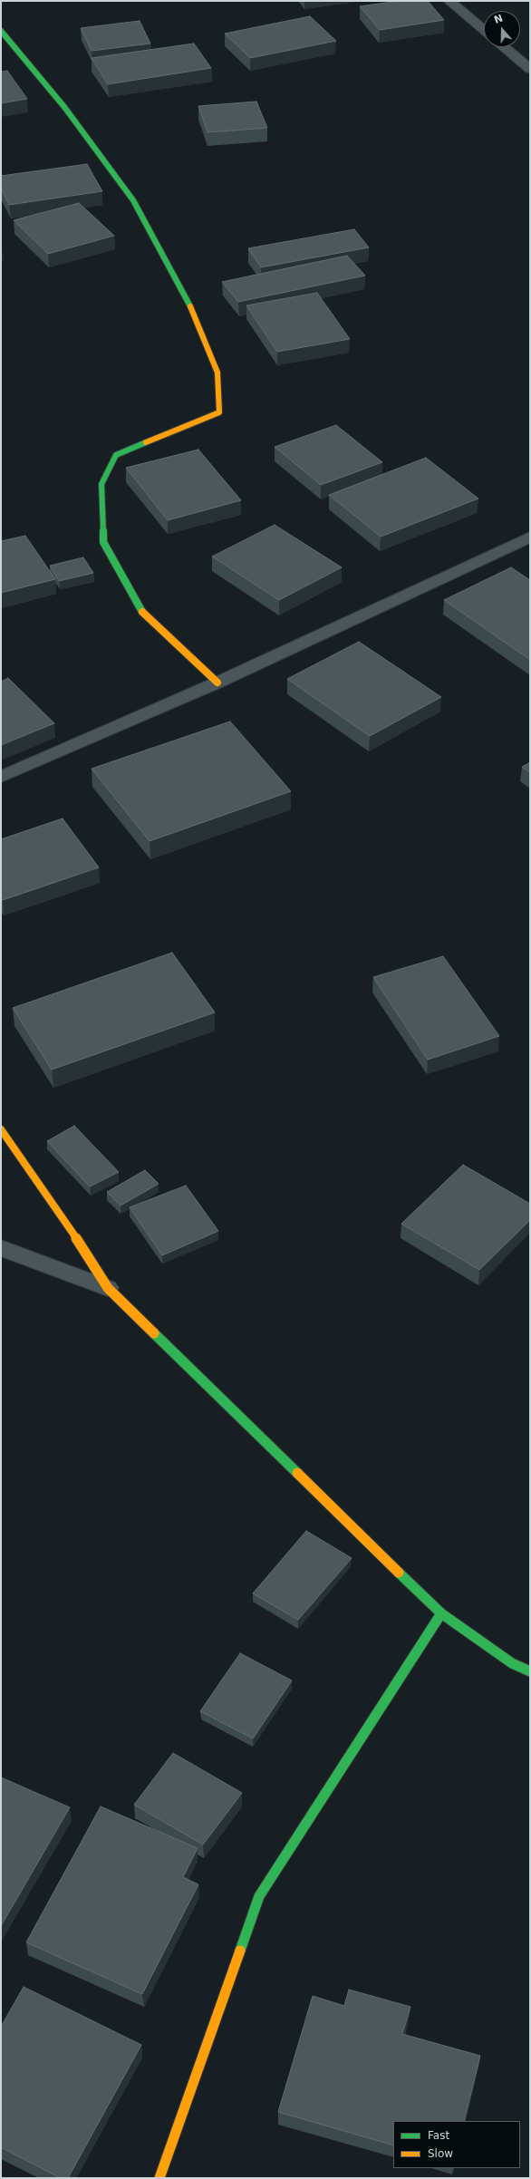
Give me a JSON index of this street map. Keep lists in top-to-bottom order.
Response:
{
  "legend": ["Fast", "Slow"],
  "north": "top"
}
